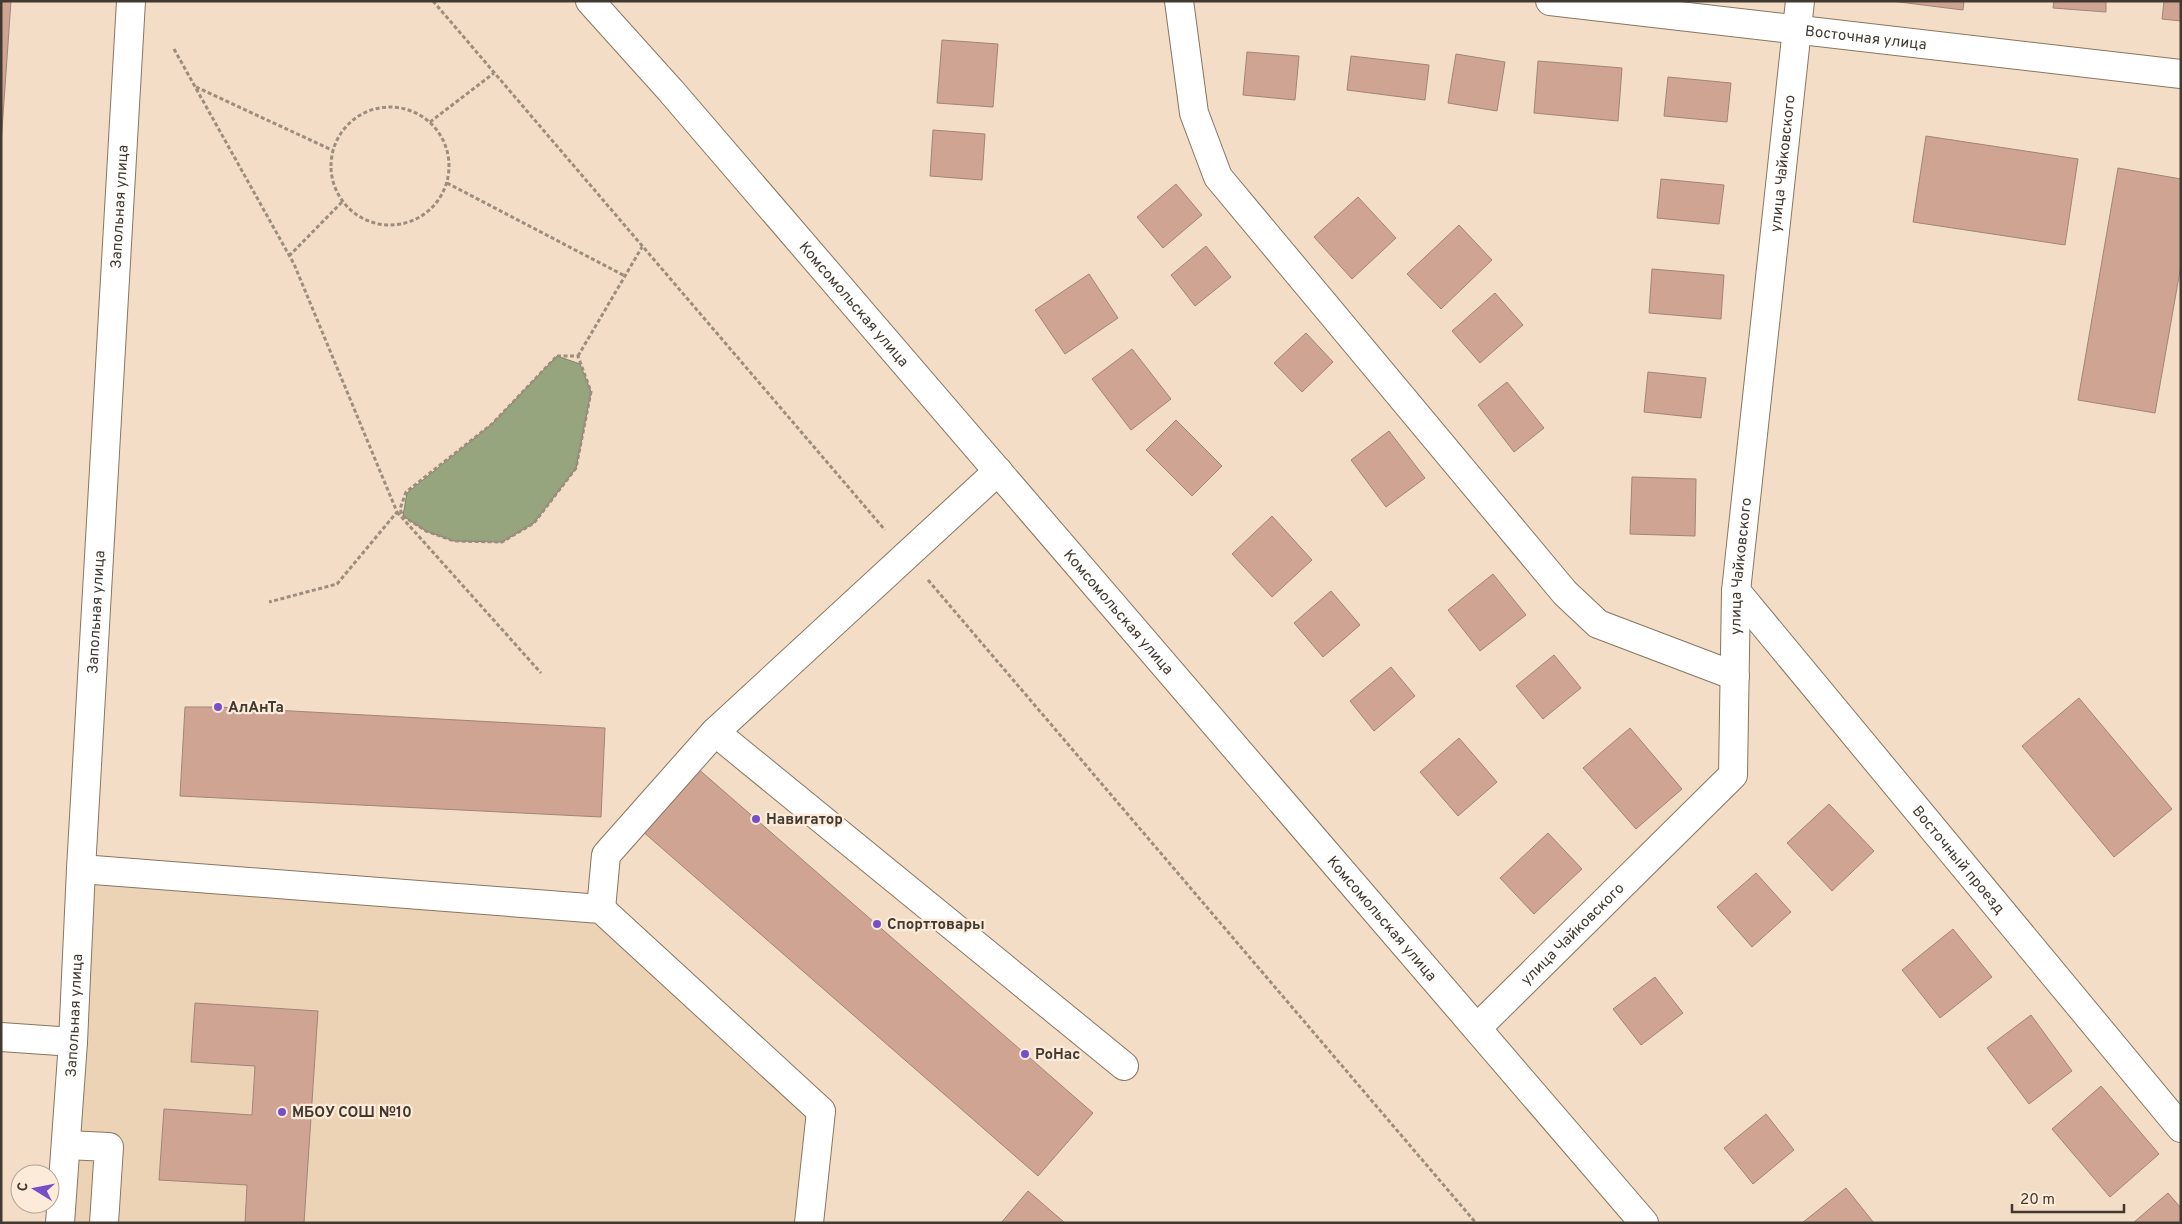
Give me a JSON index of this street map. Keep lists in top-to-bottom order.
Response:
{
  "streets": {
    "street": [
      "Восточная улица",
      "улица Чайковского",
      "Запольная улица",
      "Комсомольская улица",
      "Восточный проезд"
    ]
  },
  "crossings": [
    ["Восточная улица", "улица Чайковского"],
    ["улица Чайковского", "Комсомольская улица"],
    ["улица Чайковского", "Восточный проезд"]
  ],
  "places": [
    "АлАнТа",
    "Навигатор",
    "Спорттовары",
    "РоНас",
    "МБОУ СОШ №10"
  ],
  "scale_bar": "20 m",
  "north": "left"
}
